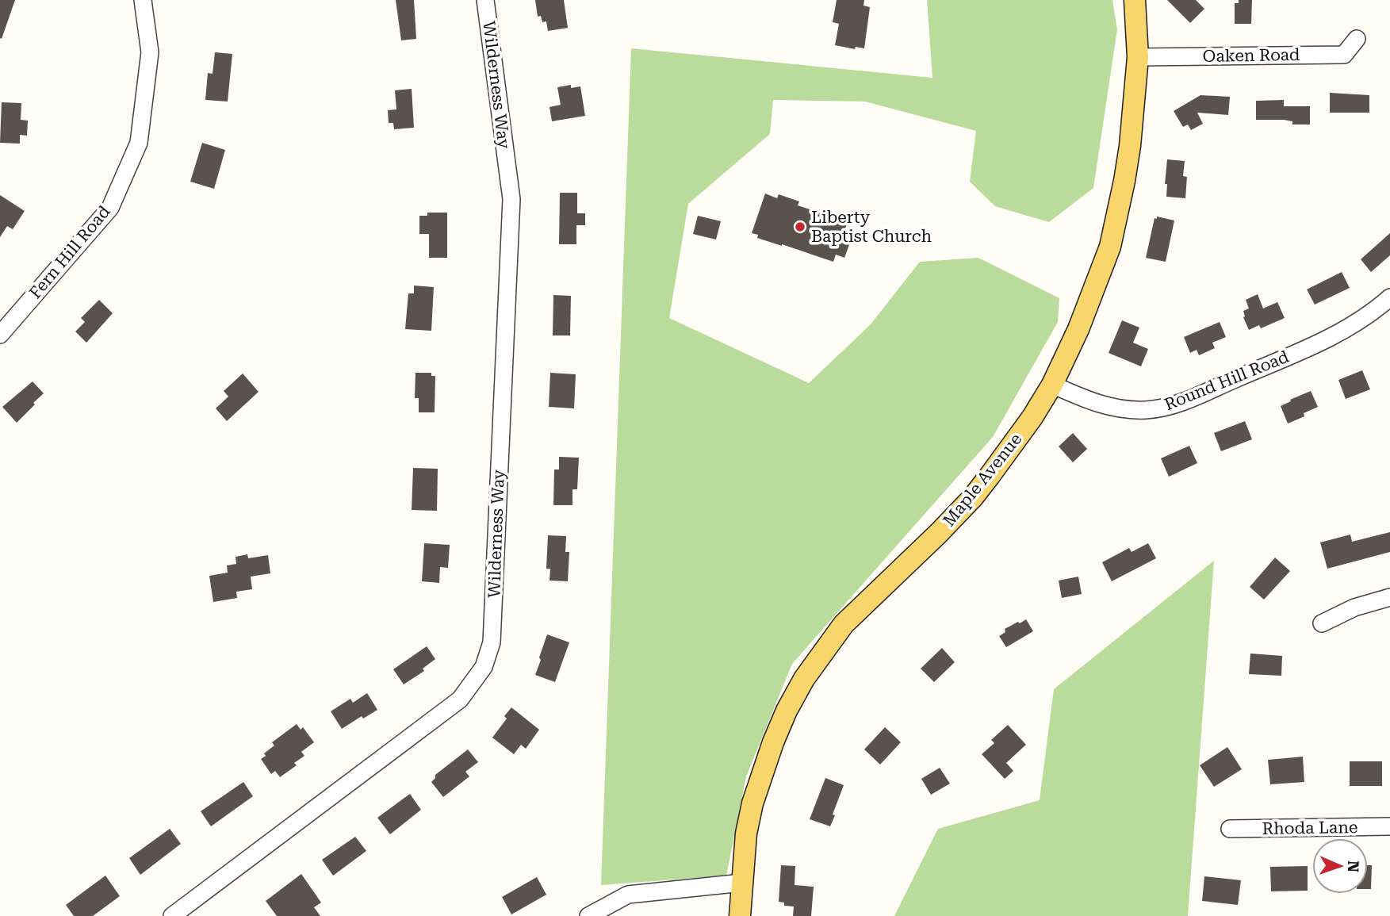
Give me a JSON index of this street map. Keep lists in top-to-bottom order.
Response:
{
  "streets": {
    "main road": ["Maple Avenue"],
    "street": [
      "Oaken Road",
      "Wilderness Way",
      "Fern Hill Road",
      "Round Hill Road",
      "Rhoda Lane"
    ]
  },
  "crossings": [
    ["Oaken Road", "Maple Avenue"],
    ["Round Hill Road", "Maple Avenue"]
  ],
  "places": ["Liberty Baptist Church"],
  "north": "right"
}
